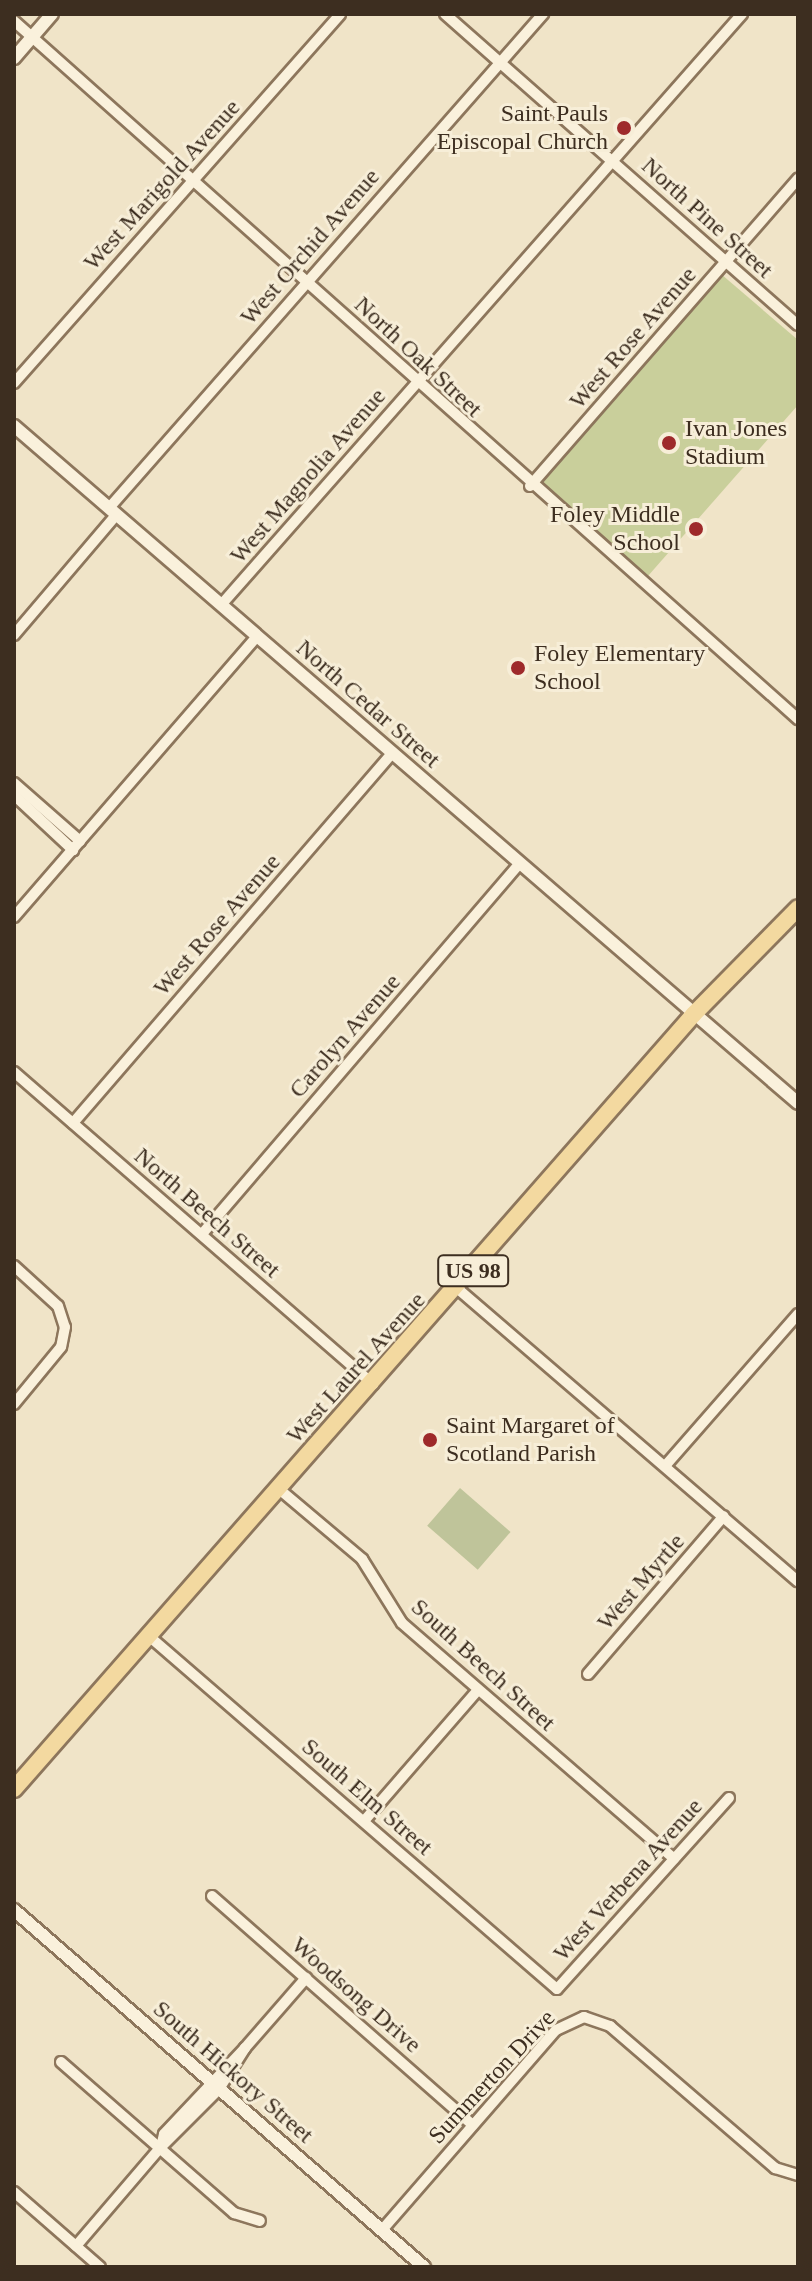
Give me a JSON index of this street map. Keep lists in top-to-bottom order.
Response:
{
  "streets": {
    "main road": ["US 98", "West Laurel Avenue"],
    "street": [
      "West Marigold Avenue",
      "North Pine Street",
      "West Orchid Avenue",
      "West Rose Avenue",
      "North Oak Street",
      "West Magnolia Avenue",
      "North Cedar Street",
      "Carolyn Avenue",
      "North Beech Street",
      "West Myrtle",
      "South Beech Street",
      "South Elm Street",
      "West Verbena Avenue",
      "Woodsong Drive",
      "South Hickory Street",
      "Summerton Drive"
    ]
  },
  "crossings": [
    ["West Marigold Avenue", "North Oak Street"],
    ["North Pine Street", "West Orchid Avenue"],
    ["North Pine Street", "West Rose Avenue"],
    ["North Pine Street", "West Magnolia Avenue"],
    ["West Orchid Avenue", "North Oak Street"],
    ["West Orchid Avenue", "North Cedar Street"],
    ["West Rose Avenue", "North Oak Street"],
    ["West Rose Avenue", "North Cedar Street"],
    ["West Rose Avenue", "North Beech Street"],
    ["North Oak Street", "West Magnolia Avenue"],
    ["West Magnolia Avenue", "North Cedar Street"],
    ["North Cedar Street", "Carolyn Avenue"],
    ["North Cedar Street", "West Laurel Avenue"],
    ["Carolyn Avenue", "North Beech Street"],
    ["North Beech Street", "West Laurel Avenue"],
    ["West Laurel Avenue", "South Beech Street"],
    ["West Laurel Avenue", "South Elm Street"],
    ["South Beech Street", "West Verbena Avenue"],
    ["South Elm Street", "West Verbena Avenue"],
    ["Woodsong Drive", "Summerton Drive"],
    ["South Hickory Street", "Summerton Drive"]
  ],
  "places": [
    "Saint Pauls Episcopal Church",
    "Ivan Jones Stadium",
    "Foley Middle School",
    "Foley Elementary School",
    "Saint Margaret of Scotland Parish"
  ]
}
